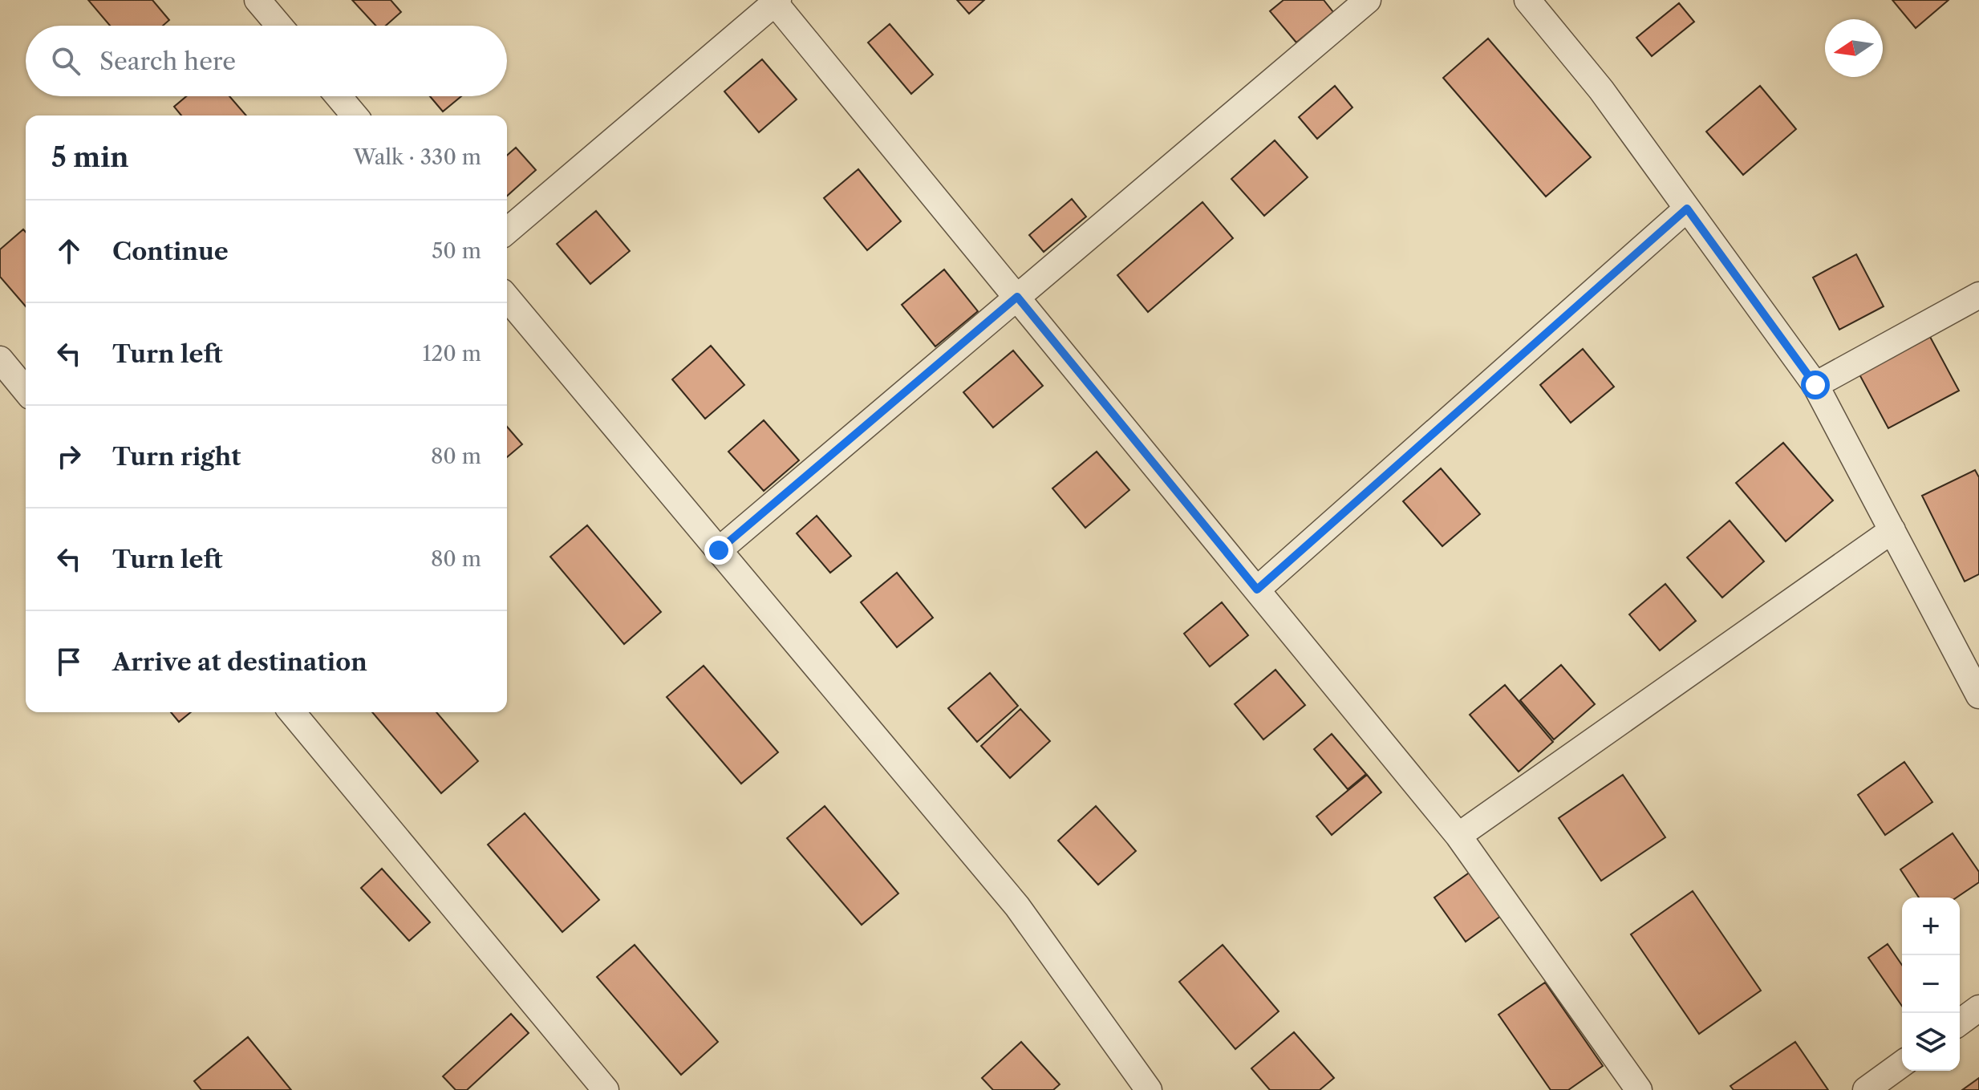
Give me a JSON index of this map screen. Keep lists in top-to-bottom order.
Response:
{
  "north": "left",
  "page": {
    "search": "Search here",
    "heading": ["5 min", "Walk · 330 m"],
    "list": [
      ["Continue", "50 m"],
      ["Turn left", "120 m"],
      ["Turn right", "80 m"],
      ["Turn left", "80 m"],
      "Arrive at destination"
    ],
    "map_buttons": ["+", "−"]
  }
}
